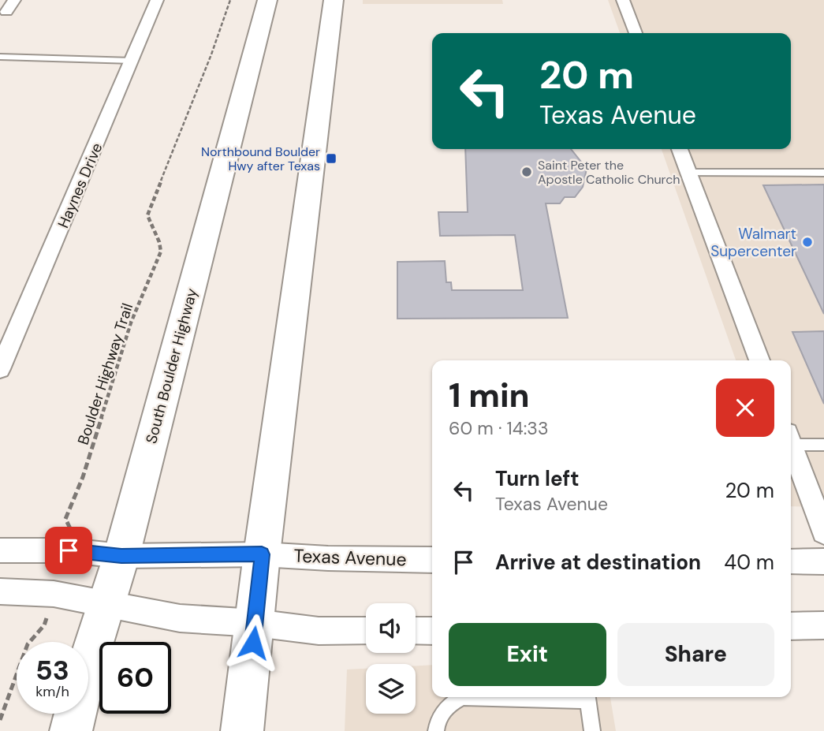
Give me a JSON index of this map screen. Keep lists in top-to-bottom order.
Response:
{
  "streets": {
    "main road": ["South Boulder Highway"],
    "street": ["Haynes Drive", "Texas Avenue"],
    "path": ["Boulder Highway Trail"]
  },
  "crossings": [
    ["South Boulder Highway", "Texas Avenue"],
    ["Boulder Highway Trail", "Texas Avenue"]
  ],
  "places": {
    "transit": ["Northbound Boulder Hwy after Texas"],
    "other": ["Saint Peter the Apostle Catholic Church", "Walmart Supercenter"]
  },
  "page": {
    "turn": ["20 m", "Texas Avenue"],
    "heading": ["1 min", "60 m · 14:33"],
    "list": [
      {
        "name": "Turn left",
        "note": "Texas Avenue",
        "value": "20 m"
      },
      {
        "name": "Arrive at destination",
        "value": "40 m"
      }
    ],
    "buttons": ["Exit", "Share"],
    "speed": "53 km/h",
    "limit": "60"
  }
}
